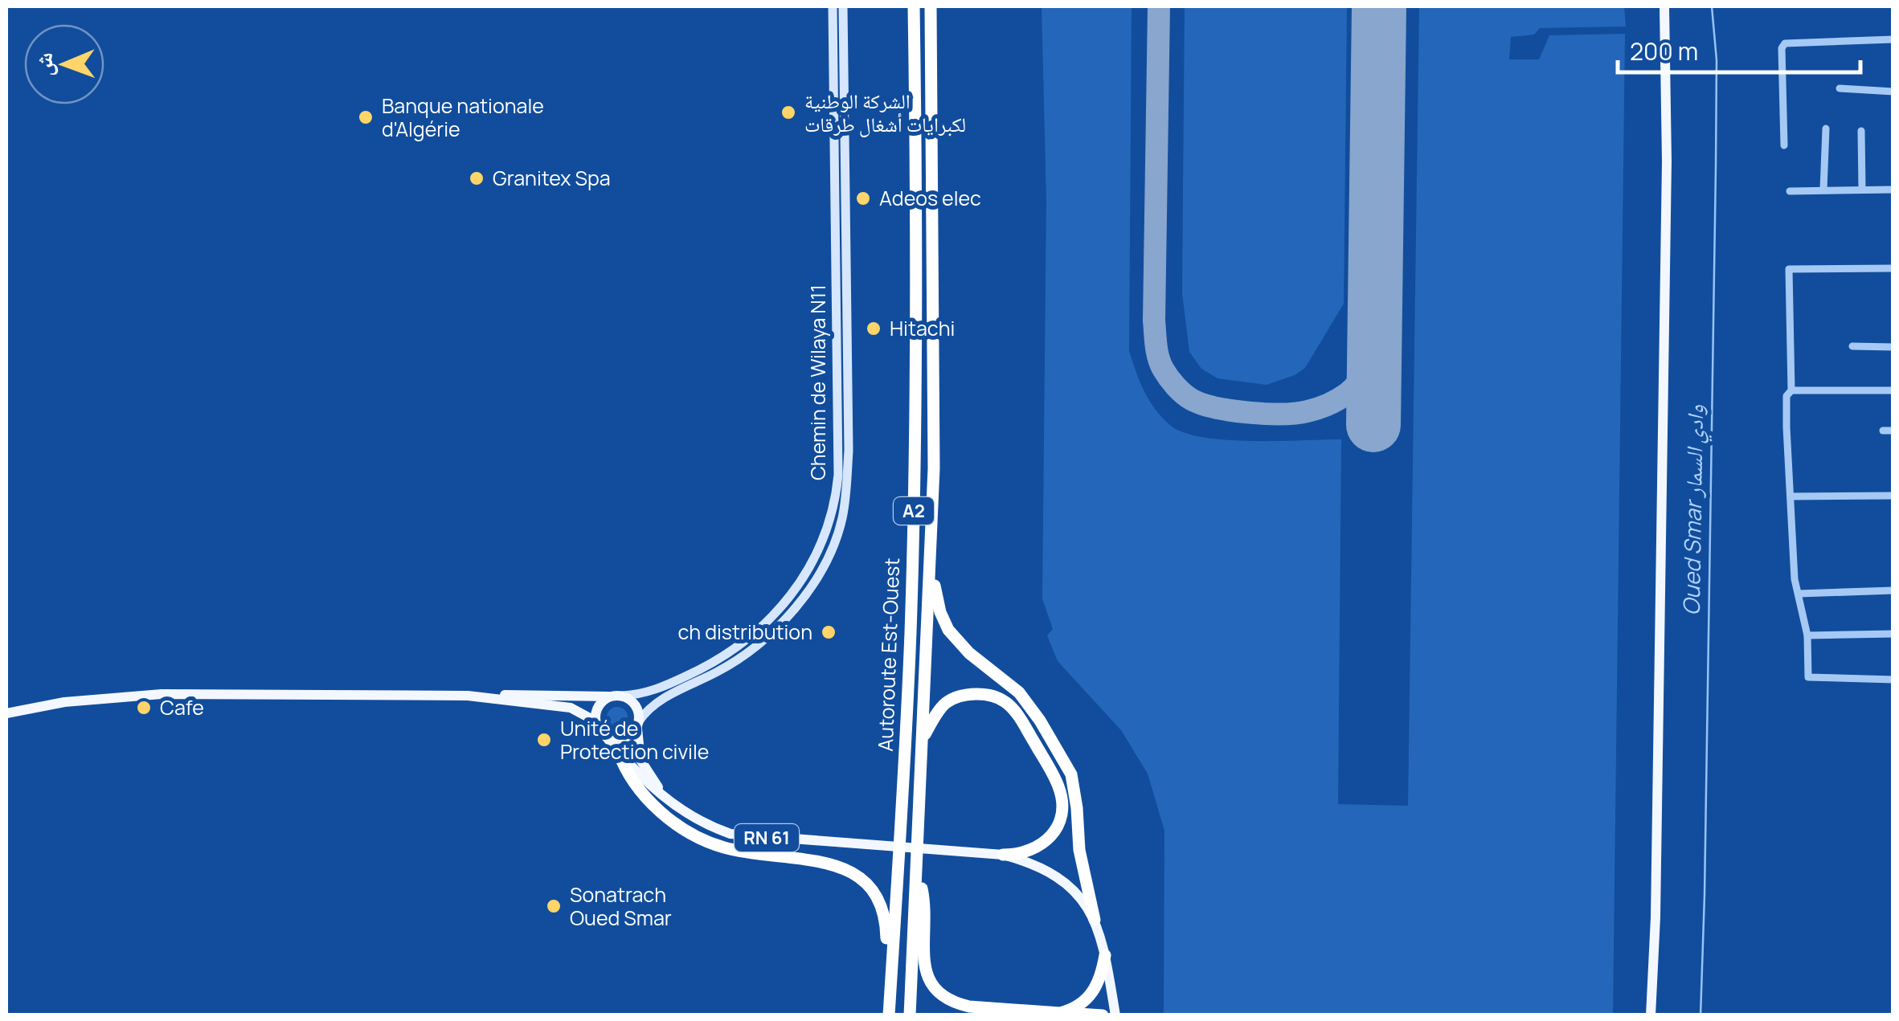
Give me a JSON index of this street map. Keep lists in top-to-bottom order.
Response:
{
  "streets": {
    "highway": ["A2", "Autoroute Est-Ouest"],
    "main road": ["Chemin de Wilaya N11", "RN 61"]
  },
  "crossings": [
    ["Chemin de Wilaya N11", "RN 61"]
  ],
  "water": ["Oued Smar وادي السمار"],
  "places": [
    "الشركة الوطنية لكبرايات أشغال طرقات",
    "Banque nationale d'Algérie",
    "Granitex Spa",
    "Adeos elec",
    "Hitachi",
    "ch distribution",
    "Cafe",
    "Unité de Protection civile",
    "Sonatrach Oued Smar"
  ],
  "scale_bar": "200 m",
  "north": "left"
}
